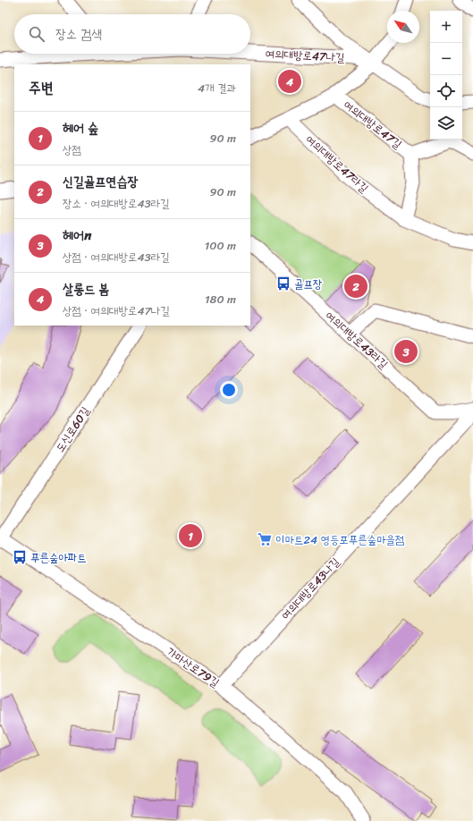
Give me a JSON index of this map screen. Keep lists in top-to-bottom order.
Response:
{
  "streets": {
    "street": [
      "여의대방로47나길",
      "여의대방로47길",
      "여의대방로47라길",
      "여의대방로43라길",
      "도신로60길",
      "여의대방로43나길",
      "가마산로79길"
    ]
  },
  "crossings": [
    ["여의대방로47나길", "여의대방로47길"],
    ["여의대방로47길", "여의대방로47라길"],
    ["도신로60길", "가마산로79길"],
    ["여의대방로43나길", "가마산로79길"]
  ],
  "places": {
    "bus stop": ["골프장", "푸른숲아파트"],
    "supermarket": ["이마트24 영등포푸른숲마을점"]
  },
  "north": "top left",
  "page": {
    "map_buttons": ["+", "−"],
    "search": "장소 검색",
    "heading": ["주변", "4개 결과"],
    "pins": [
      "4",
      "2",
      "3",
      "1"
    ],
    "list": [
      {
        "mark": "1",
        "name": "헤어 숲",
        "note": "상점",
        "value": "90 m"
      },
      {
        "mark": "2",
        "name": "신길골프연습장",
        "note": "장소 · 여의대방로43라길",
        "value": "90 m"
      },
      {
        "mark": "3",
        "name": "헤어n",
        "note": "상점 · 여의대방로43라길",
        "value": "100 m"
      },
      {
        "mark": "4",
        "name": "살롱드 봄",
        "note": "상점 · 여의대방로47나길",
        "value": "180 m"
      }
    ]
  }
}
